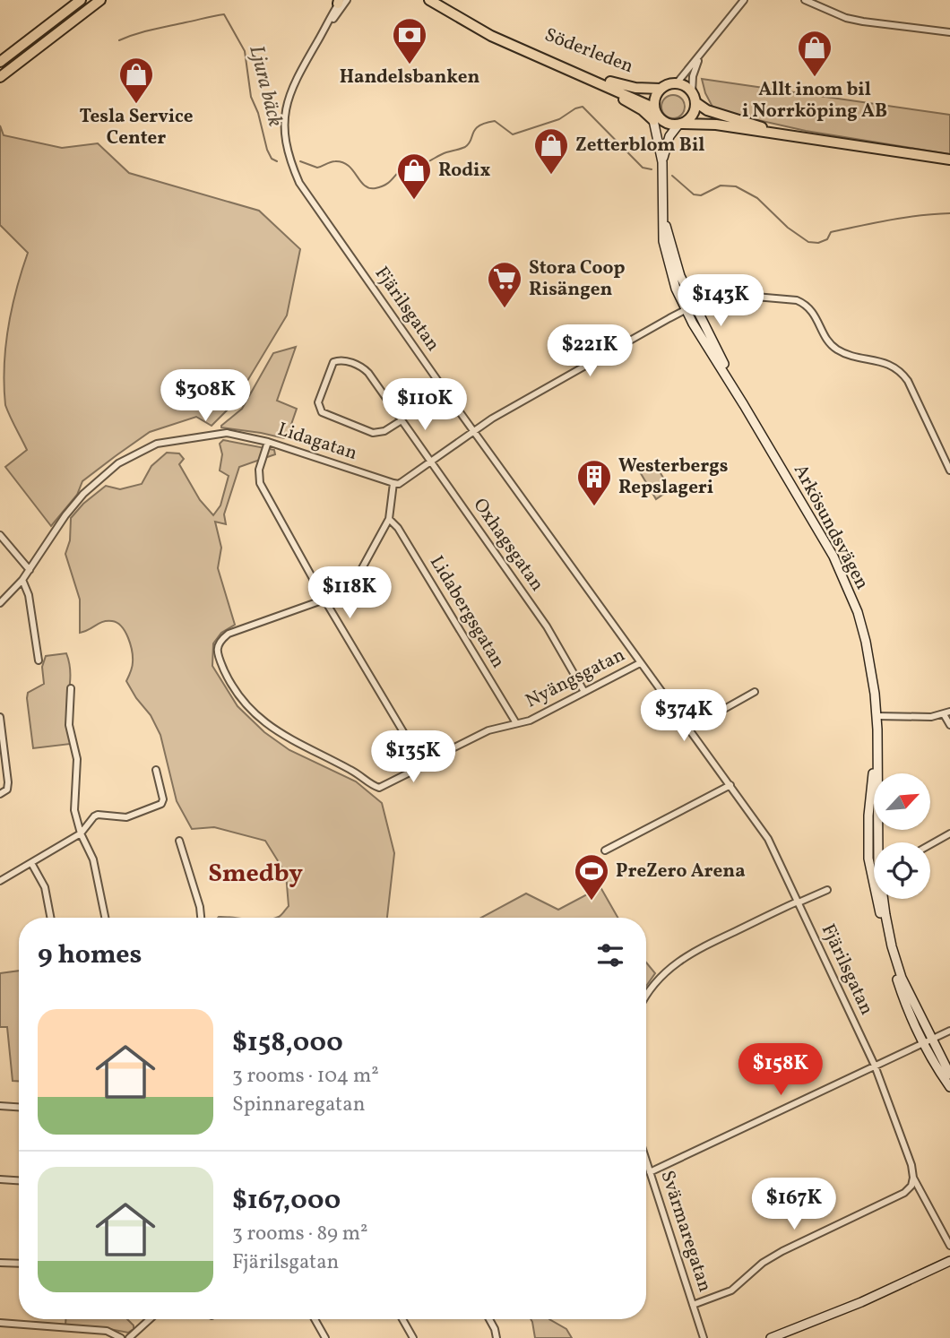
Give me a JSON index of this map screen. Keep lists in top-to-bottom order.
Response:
{
  "streets": {
    "main road": ["Söderleden", "Arkösundsvägen"],
    "street": [
      "Fjärilsgatan",
      "Lidagatan",
      "Oxhagsgatan",
      "Lidabergsgatan",
      "Nyängsgatan",
      "Svärmaregatan"
    ]
  },
  "crossings": [
    ["Söderleden", "Arkösundsvägen"],
    ["Fjärilsgatan", "Nyängsgatan"],
    ["Oxhagsgatan", "Nyängsgatan"],
    ["Lidabergsgatan", "Nyängsgatan"]
  ],
  "districts": ["Smedby"],
  "water": ["Ljura bäck"],
  "places": {
    "bank": ["Handelsbanken"],
    "shop": [
      "Allt inom bil i Norrköping AB",
      "Tesla Service Center",
      "Zetterblom Bil",
      "Rodix"
    ],
    "supermarket": ["Stora Coop Risängen"],
    "building": ["Westerbergs Repslageri"],
    "sports": ["PreZero Arena"]
  },
  "north": "top right",
  "page": {
    "price": [
      "$143K",
      "$221K",
      "$308K",
      "$110K",
      "$118K",
      "$374K",
      "$135K",
      "$158K",
      "$167K"
    ],
    "heading": "9 homes",
    "list": [
      {
        "name": "$158,000",
        "note": "3 rooms · 104 m² · Spinnaregatan"
      },
      {
        "name": "$167,000",
        "note": "3 rooms · 89 m² · Fjärilsgatan"
      }
    ]
  }
}
